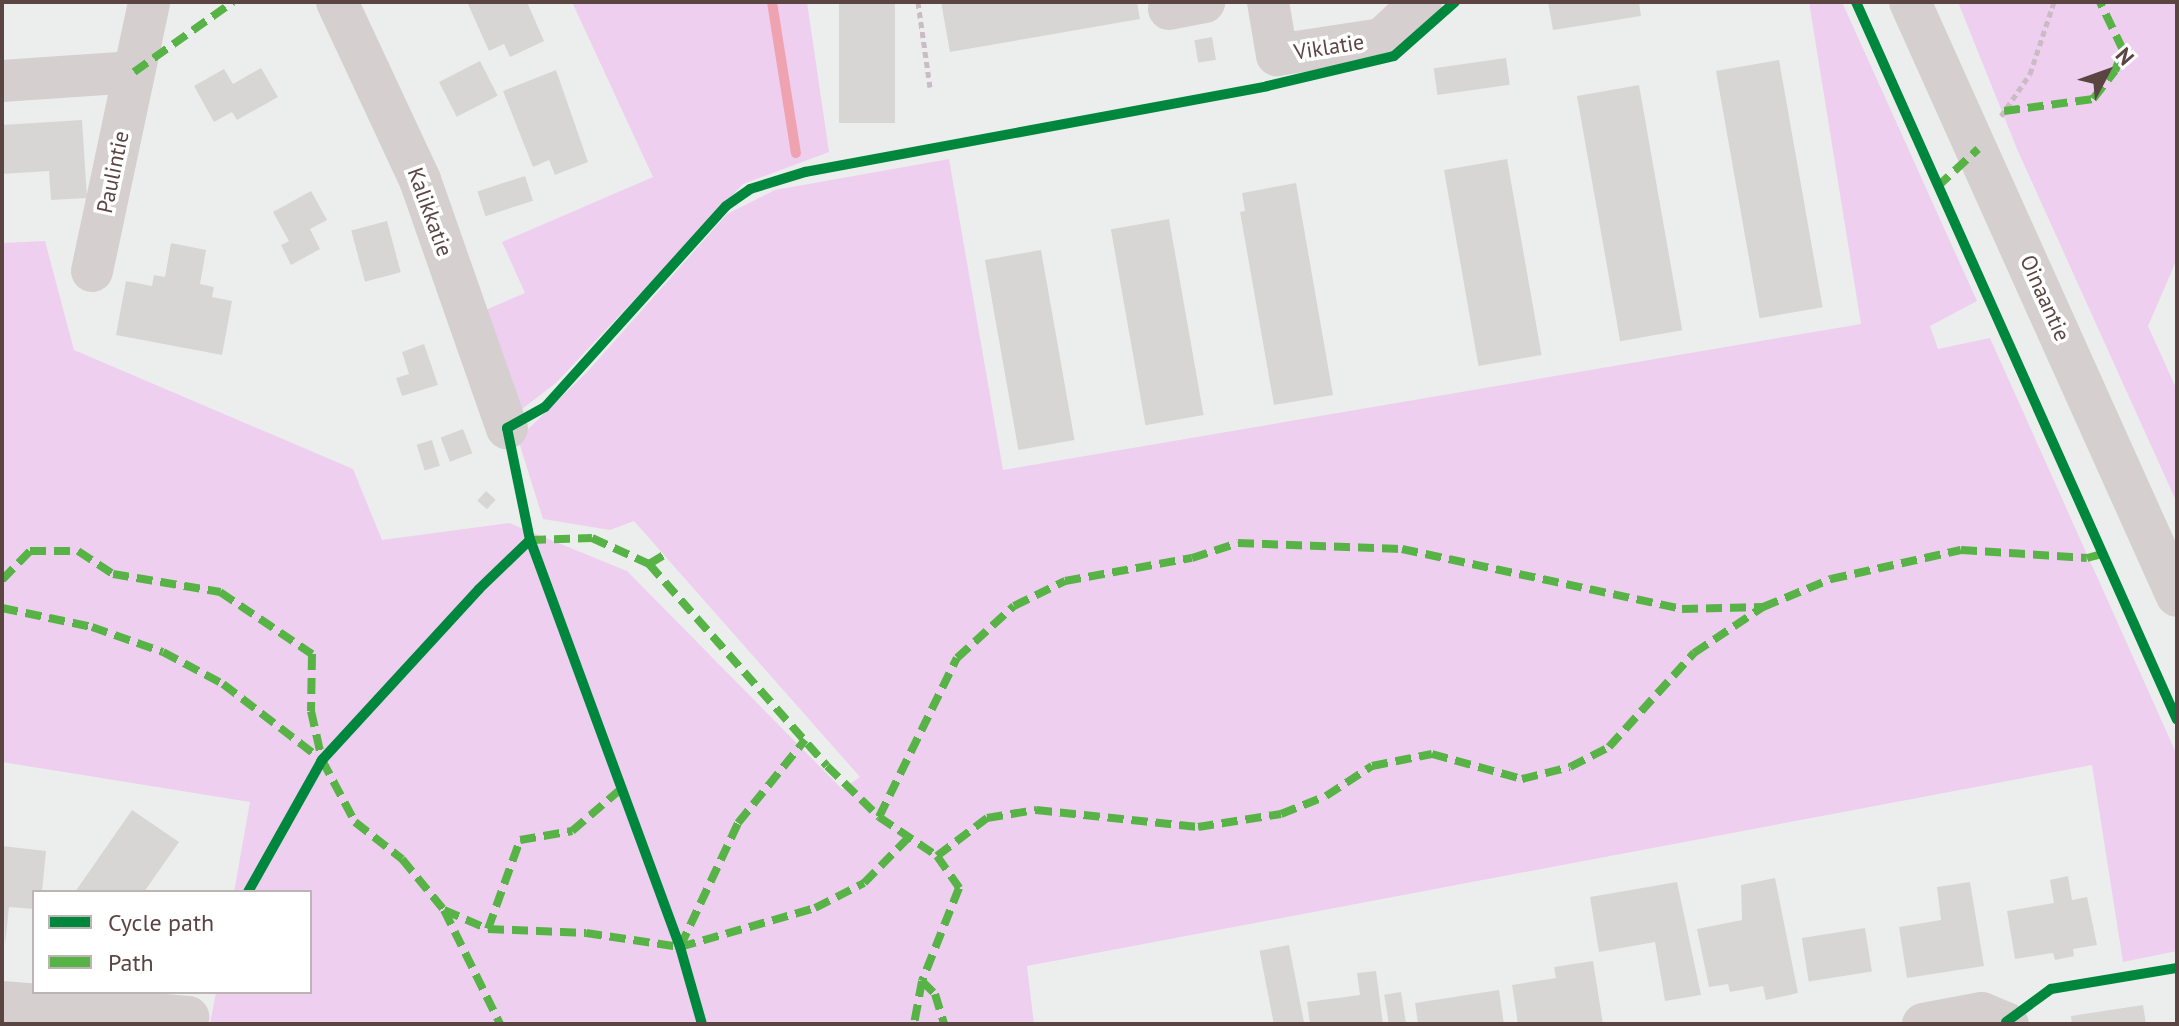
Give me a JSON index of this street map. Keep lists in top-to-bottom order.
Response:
{
  "streets": {
    "street": [
      "Viklatie",
      "Paulintie",
      "Kalikkatie",
      "Oinaantie"
    ]
  },
  "legend": ["Cycle path", "Path"],
  "north": "top right"
}
